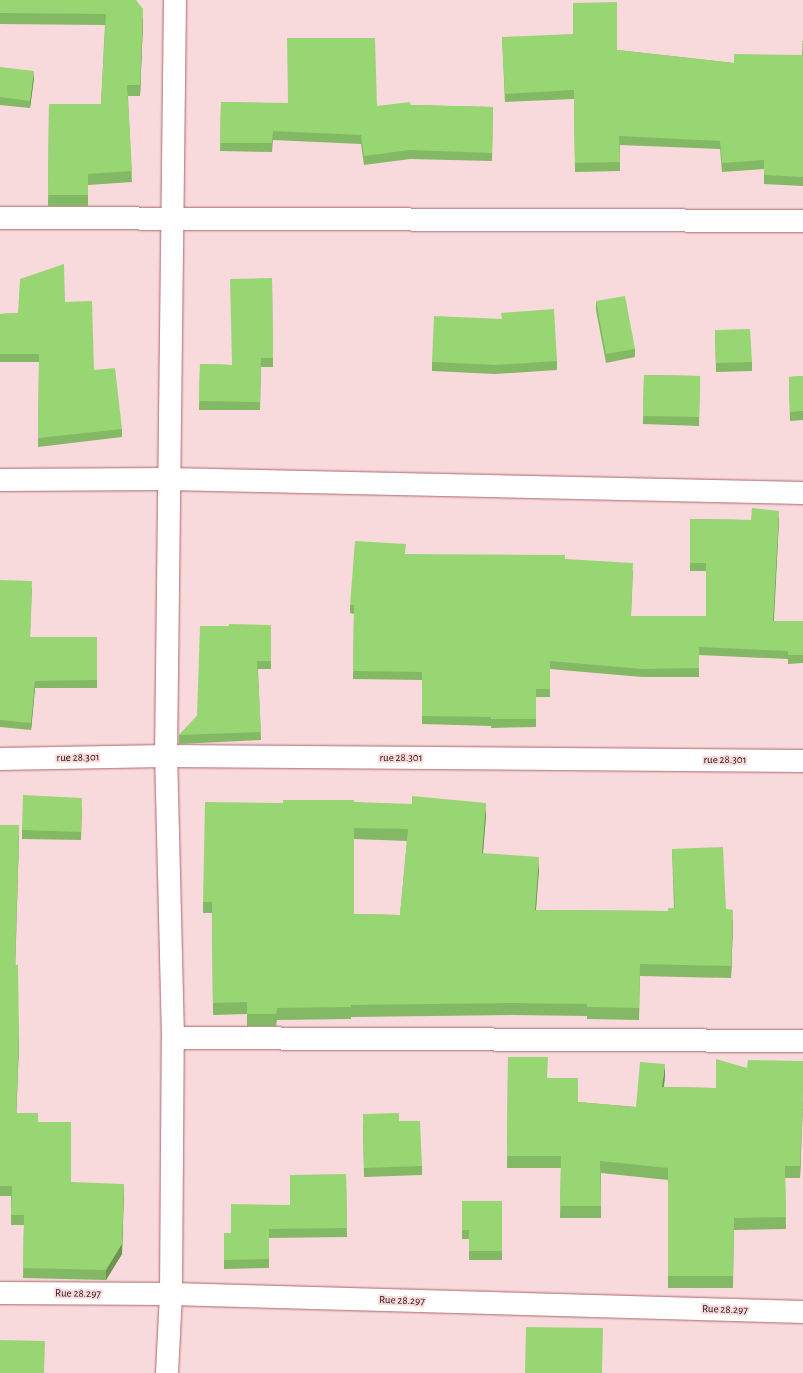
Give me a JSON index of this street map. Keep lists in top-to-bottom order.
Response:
{
  "streets": {
    "street": ["rue 28.301", "Rue 28.297"]
  }
}
